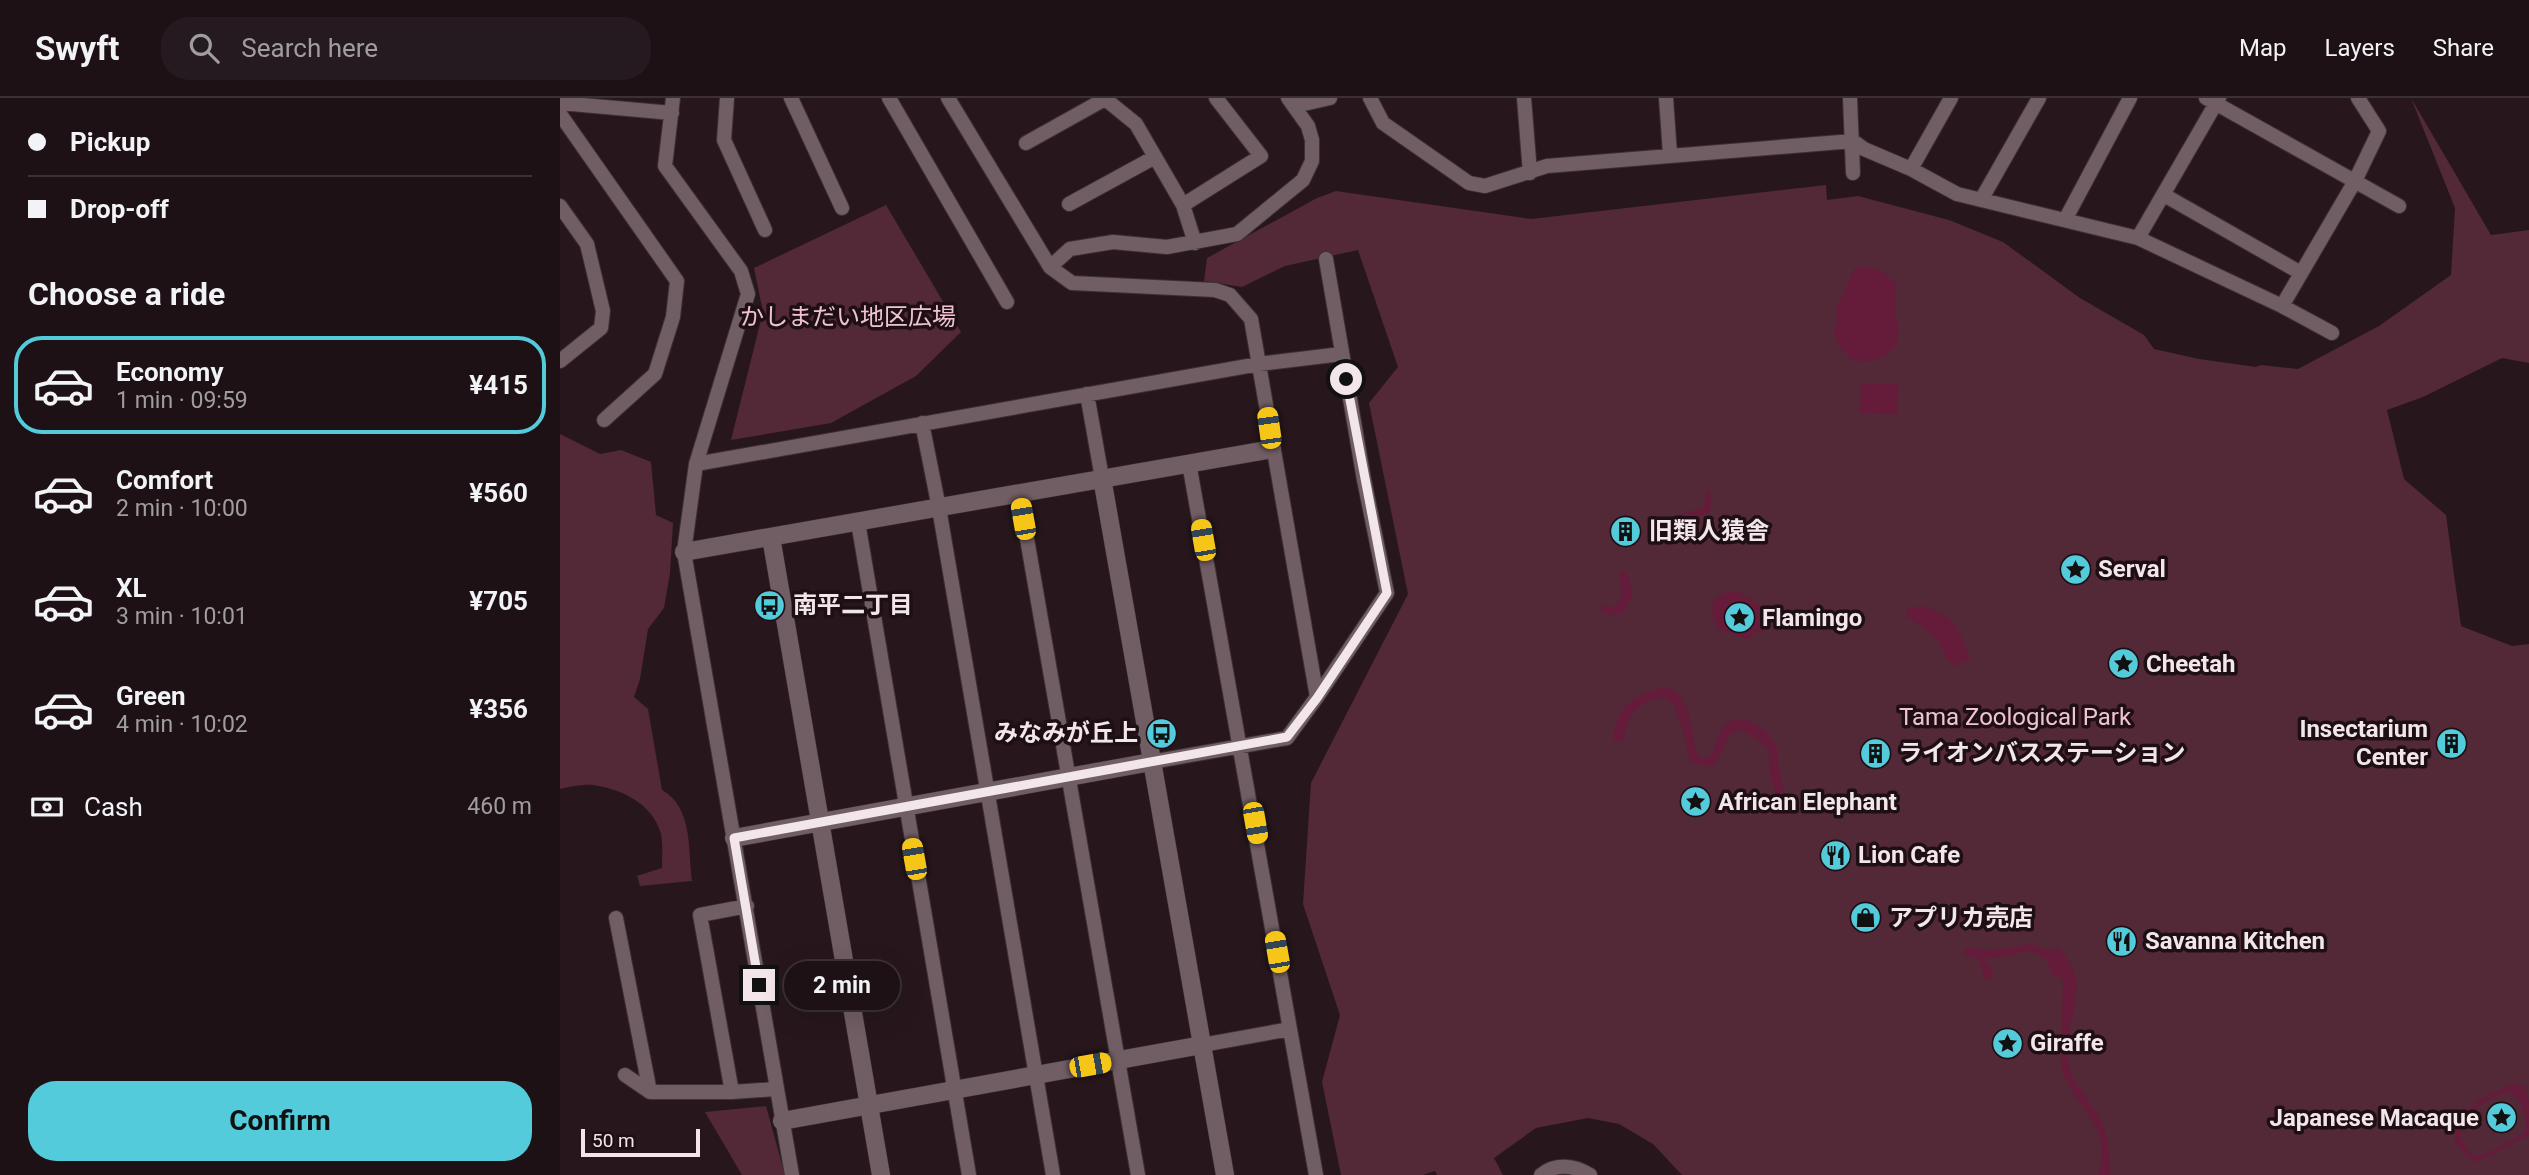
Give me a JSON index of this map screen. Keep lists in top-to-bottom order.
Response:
{
  "parks": ["かしまだい地区広場", "Tama Zoological Park"],
  "places": {
    "building": ["旧類人猿舎", "Insectarium Center", "ライオンバスステーション"],
    "place": [
      "Serval",
      "Flamingo",
      "Cheetah",
      "African Elephant",
      "Giraffe",
      "Japanese Macaque"
    ],
    "bus stop": ["南平二丁目", "みなみが丘上"],
    "restaurant": ["Lion Cafe", "Savanna Kitchen"],
    "shop": ["アプリカ売店"]
  },
  "scale_bar": "50 m",
  "page": {
    "header": "Swyft",
    "search": "Search here",
    "nav": ["Map", "Layers", "Share"],
    "banner": ["Pickup", "Drop-off"],
    "heading": "Choose a ride",
    "list": [
      {
        "name": "Economy",
        "note": "1 min · 09:59",
        "value": "¥415"
      },
      {
        "name": "Comfort",
        "note": "2 min · 10:00",
        "value": "¥560"
      },
      {
        "name": "XL",
        "note": "3 min · 10:01",
        "value": "¥705"
      },
      {
        "name": "Green",
        "note": "4 min · 10:02",
        "value": "¥356"
      }
    ],
    "pay": ["Cash", "460 m"],
    "bubble": "2 min",
    "buttons": "Confirm",
    "scale": "50 m"
  }
}
